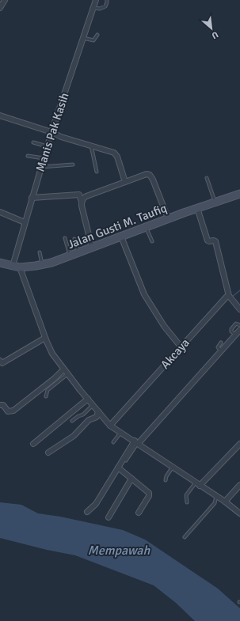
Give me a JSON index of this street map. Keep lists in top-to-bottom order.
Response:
{
  "streets": {
    "main road": ["Jalan Gusti M. Taufiq"],
    "street": ["Manis Pak Kasih", "Akcaya"]
  },
  "crossings": [
    ["Manis Pak Kasih", "Jalan Gusti M. Taufiq"]
  ],
  "water": ["Mempawah"],
  "north": "bottom right"
}
